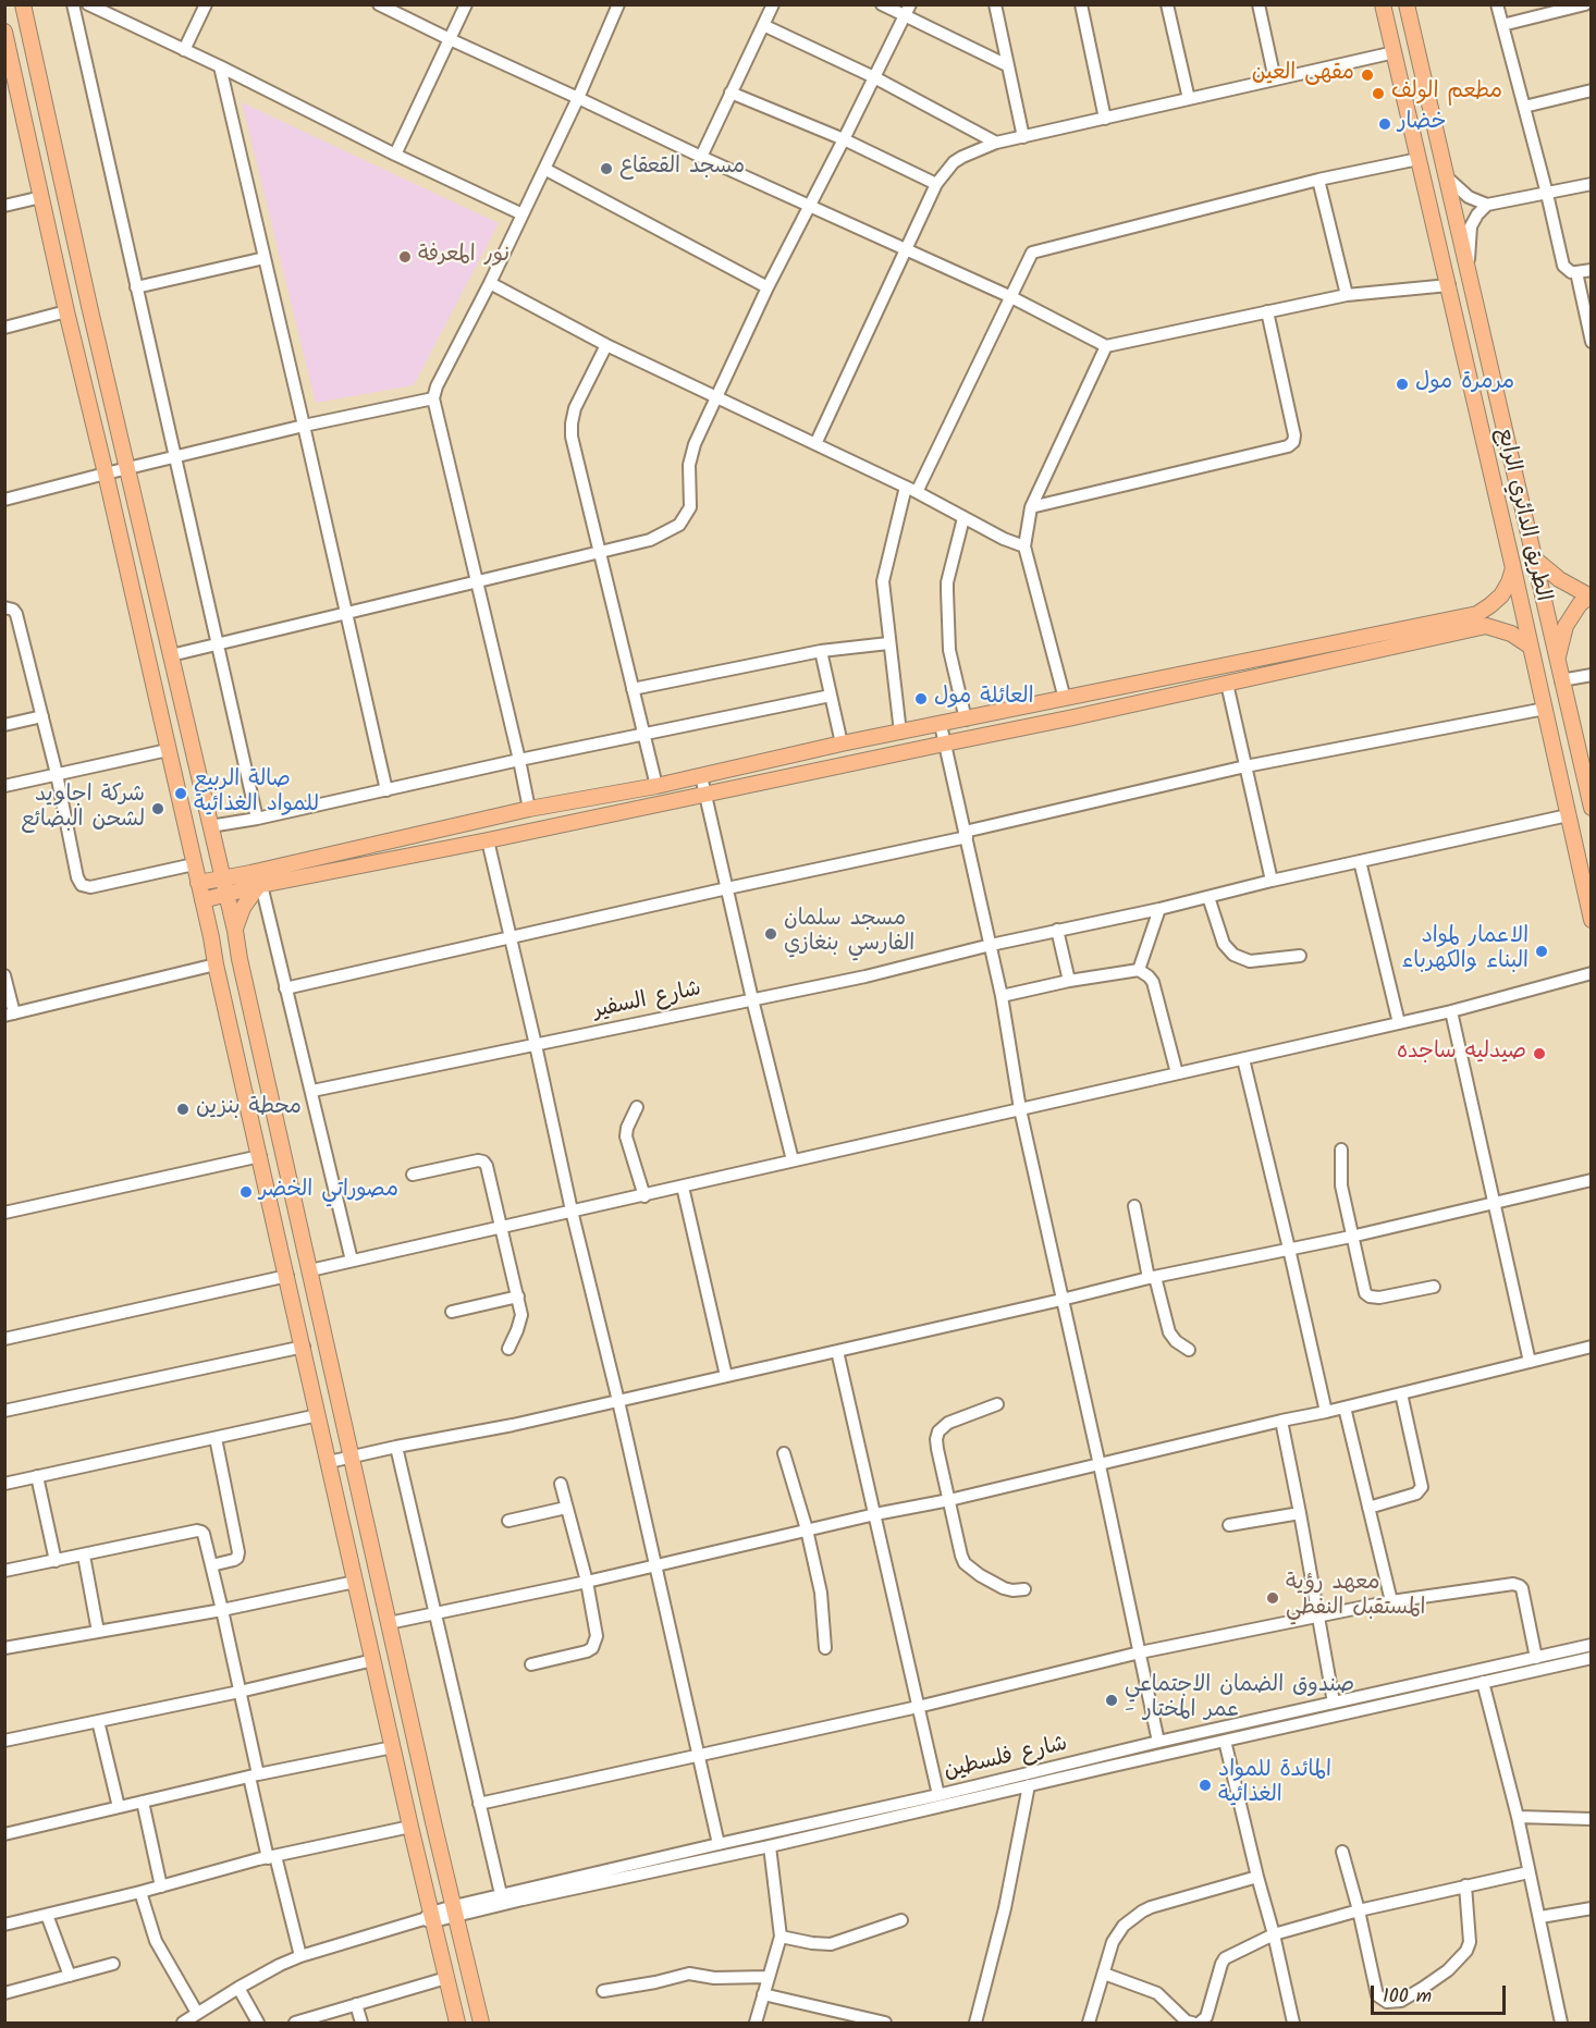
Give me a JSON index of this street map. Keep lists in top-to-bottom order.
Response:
{
  "streets": {
    "main road": ["الطريق الدائري الرابع"],
    "street": ["شارع السفير", "شارع فلسطين"]
  },
  "crossings": [
    ["الطريق الدائري الرابع", "شارع السفير"]
  ],
  "places": [
    "مقهى العين",
    "مطعم الولف",
    "خضار",
    "مسجد القعقاع",
    "نور المعرفة",
    "مرمرة مول",
    "العائلة مول",
    "صالة الربيع للمواد الغذائية",
    "شركة اجاويد لشحن البضائع",
    "مسجد سلمان الفارسي بنغازي",
    "الاعمار لمواد البناء والكهرباء",
    "صيدليه ساجده",
    "محطة بنزين",
    "مصوراتي الخضر",
    "معهد رؤية المستقبل النفطي",
    "صندوق الضمان الاجتماعي - عمر المختار",
    "المائدة للمواد الغذائية"
  ],
  "scale_bar": "100 m"
}
